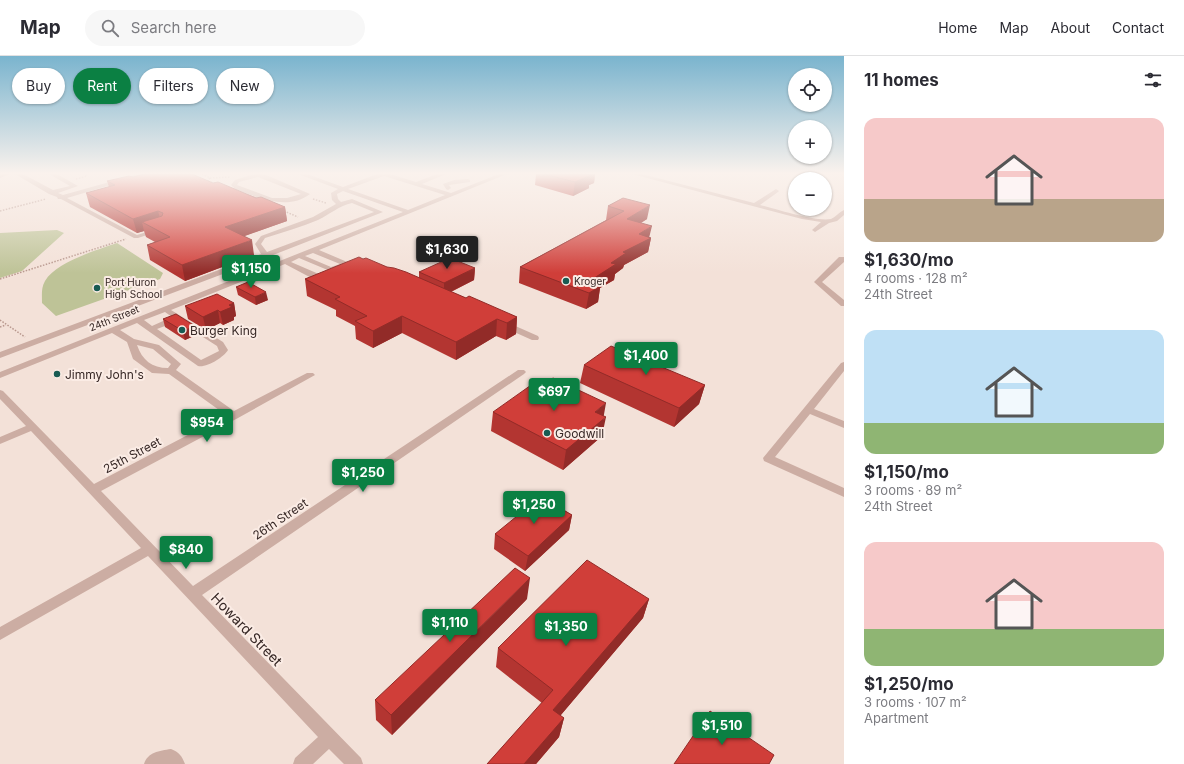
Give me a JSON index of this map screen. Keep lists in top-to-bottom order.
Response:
{
  "streets": {
    "street": [
      "24th Street",
      "25th Street",
      "26th Street",
      "Howard Street"
    ]
  },
  "crossings": [
    ["25th Street", "Howard Street"],
    ["26th Street", "Howard Street"]
  ],
  "places": [
    "Kroger",
    "Port Huron High School",
    "Burger King",
    "Jimmy John's",
    "Goodwill"
  ],
  "page": {
    "header": "Map",
    "search": "Search here",
    "nav": [
      "Home",
      "Map",
      "About",
      "Contact"
    ],
    "heading": "11 homes",
    "map_buttons": ["+", "−"],
    "chip": [
      "Buy",
      "Rent",
      "Filters",
      "New"
    ],
    "list": [
      {
        "name": "$1,630/mo",
        "note": "4 rooms · 128 m² · 24th Street"
      },
      {
        "name": "$1,150/mo",
        "note": "3 rooms · 89 m² · 24th Street"
      },
      {
        "name": "$1,250/mo",
        "note": "3 rooms · 107 m² · Apartment"
      }
    ],
    "price": [
      "$1,630",
      "$1,150",
      "$1,400",
      "$697",
      "$954",
      "$1,250",
      "$1,250",
      "$840",
      "$1,110",
      "$1,350",
      "$1,510"
    ]
  }
}
